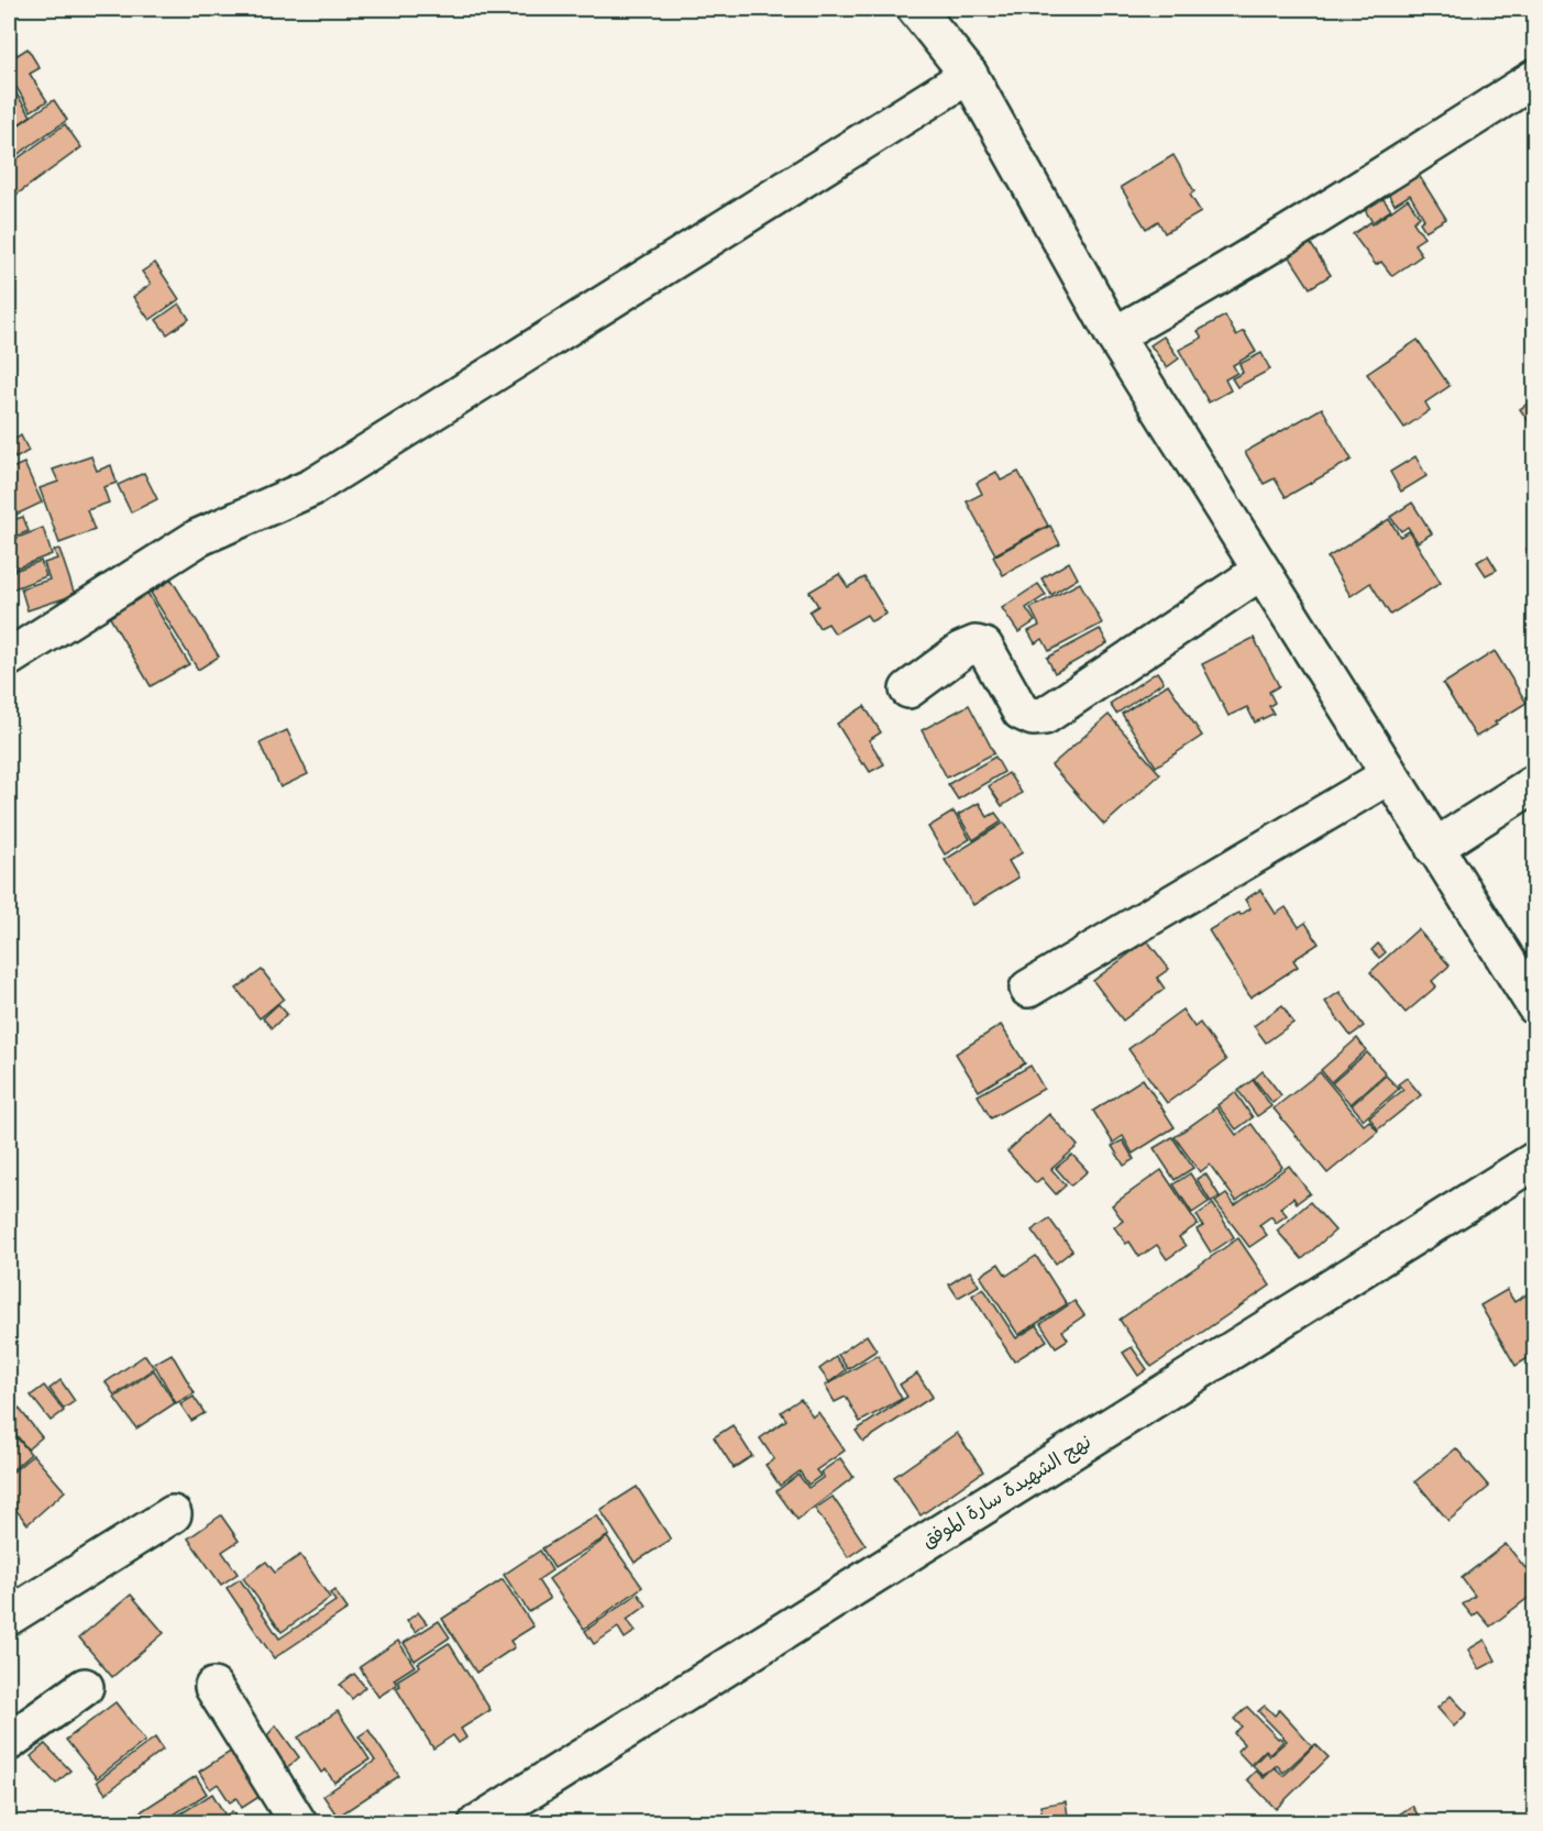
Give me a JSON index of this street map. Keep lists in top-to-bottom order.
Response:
{
  "streets": {
    "street": ["نهج الشهيدة سارة الموفق"]
  }
}
